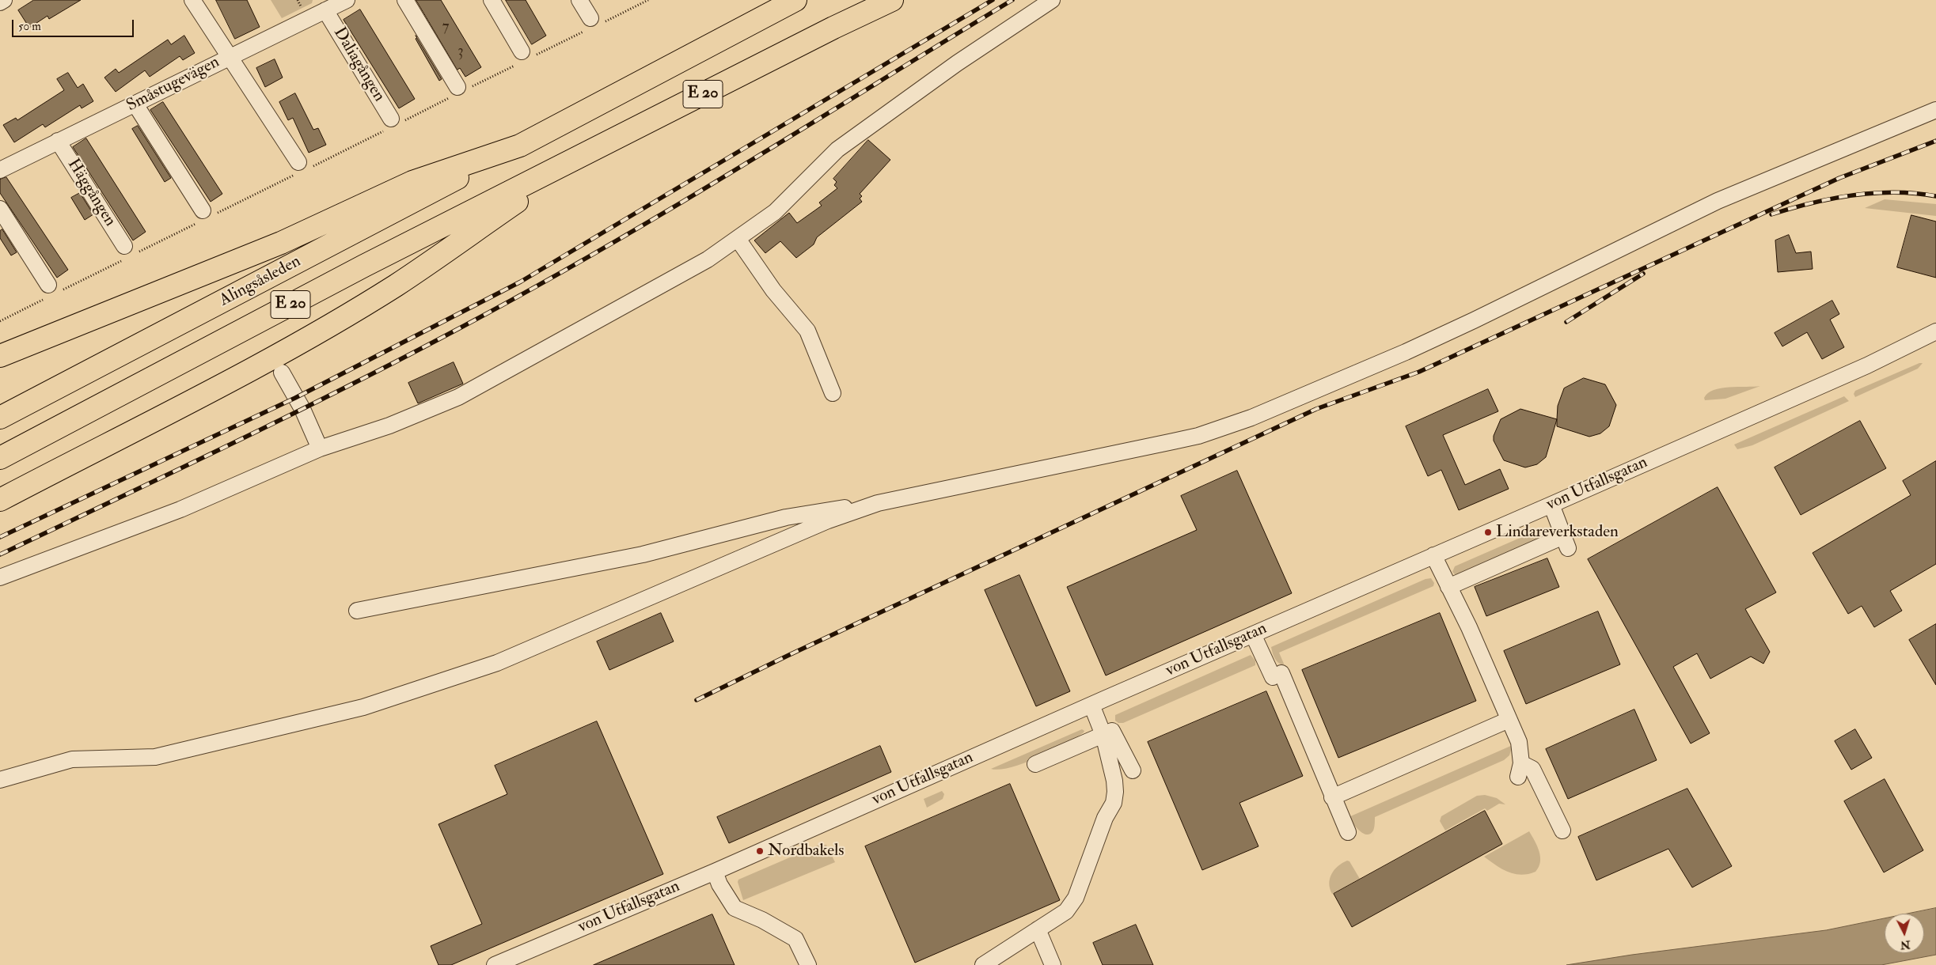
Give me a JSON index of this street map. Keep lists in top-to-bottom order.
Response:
{
  "streets": {
    "highway": ["E 20", "Alingsåsleden"],
    "street": [
      "Daliagången",
      "Småstugevägen",
      "Häggången",
      "von Utfallsgatan"
    ]
  },
  "crossings": [
    ["Daliagången", "Småstugevägen"],
    ["Småstugevägen", "Häggången"],
    ["E 20", "Alingsåsleden"]
  ],
  "places": ["Lindareverkstaden", "Nordbakels"],
  "house_numbers": ["7", "3"],
  "scale_bar": "50 m",
  "north": "bottom"
}
